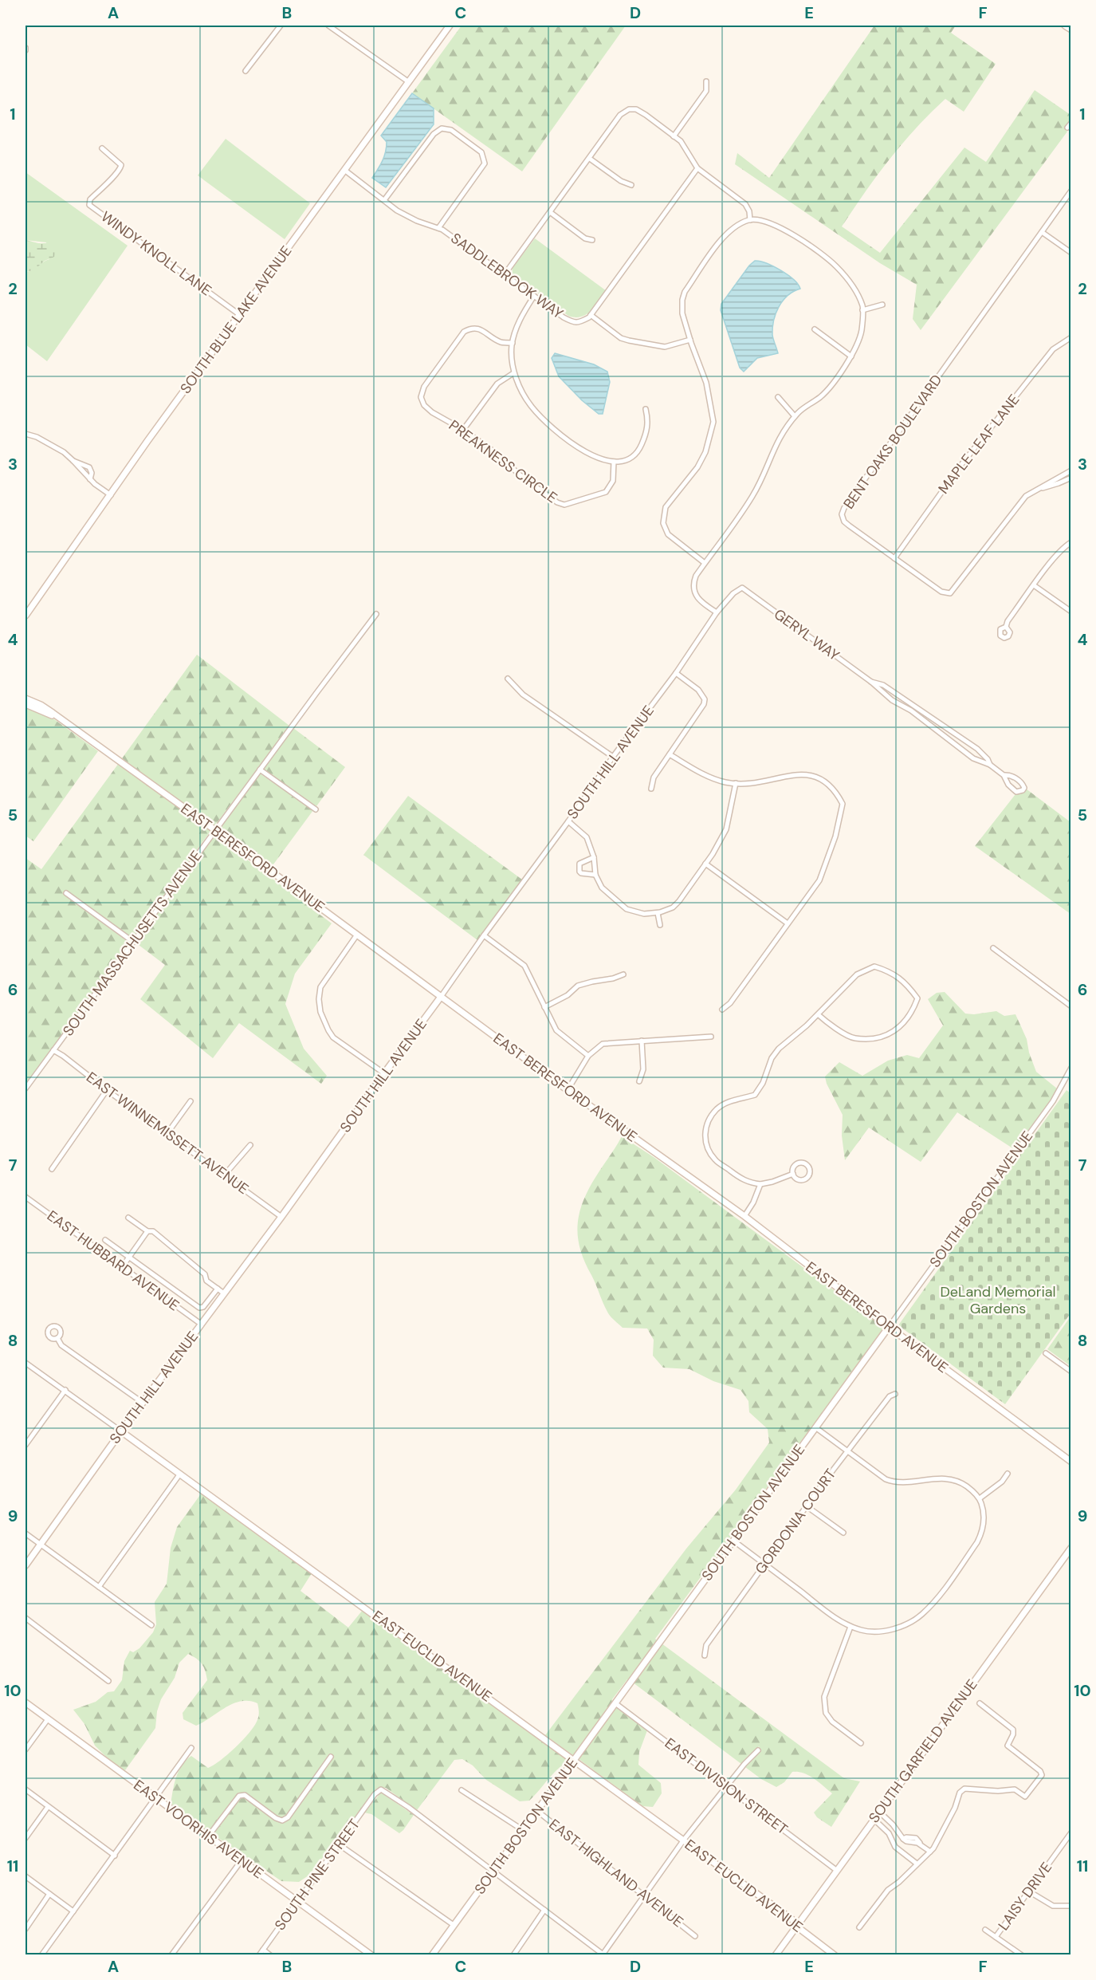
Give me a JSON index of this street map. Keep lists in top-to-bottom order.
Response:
{
  "streets": {
    "street": [
      "WINDY KNOLL LANE",
      "SADDLEBROOK WAY",
      "SOUTH BLUE LAKE AVENUE",
      "BENT OAKS BOULEVARD",
      "MAPLE LEAF LANE",
      "PREAKNESS CIRCLE",
      "GERYL WAY",
      "SOUTH HILL AVENUE",
      "EAST BERESFORD AVENUE",
      "SOUTH MASSACHUSETTS AVENUE",
      "EAST WINNEMISSETT AVENUE",
      "SOUTH BOSTON AVENUE",
      "EAST HUBBARD AVENUE",
      "GORDONIA COURT",
      "EAST EUCLID AVENUE",
      "SOUTH GARFIELD AVENUE",
      "EAST DIVISION STREET",
      "EAST VOORHIS AVENUE",
      "EAST HIGHLAND AVENUE",
      "SOUTH PINE STREET",
      "LAISY DRIVE"
    ]
  },
  "crossings": [
    ["WINDY KNOLL LANE", "SOUTH BLUE LAKE AVENUE"],
    ["SADDLEBROOK WAY", "SOUTH BLUE LAKE AVENUE"],
    ["BENT OAKS BOULEVARD", "MAPLE LEAF LANE"],
    ["GERYL WAY", "SOUTH HILL AVENUE"],
    ["SOUTH HILL AVENUE", "EAST BERESFORD AVENUE"],
    ["SOUTH HILL AVENUE", "EAST WINNEMISSETT AVENUE"],
    ["SOUTH HILL AVENUE", "EAST HUBBARD AVENUE"],
    ["SOUTH HILL AVENUE", "EAST EUCLID AVENUE"],
    ["EAST BERESFORD AVENUE", "SOUTH MASSACHUSETTS AVENUE"],
    ["EAST BERESFORD AVENUE", "SOUTH BOSTON AVENUE"],
    ["SOUTH MASSACHUSETTS AVENUE", "EAST WINNEMISSETT AVENUE"],
    ["SOUTH BOSTON AVENUE", "EAST EUCLID AVENUE"],
    ["SOUTH BOSTON AVENUE", "EAST DIVISION STREET"],
    ["SOUTH BOSTON AVENUE", "EAST HIGHLAND AVENUE"],
    ["SOUTH BOSTON AVENUE", "SOUTH PINE STREET"],
    ["EAST EUCLID AVENUE", "SOUTH GARFIELD AVENUE"],
    ["SOUTH GARFIELD AVENUE", "EAST DIVISION STREET"],
    ["EAST VOORHIS AVENUE", "SOUTH PINE STREET"]
  ],
  "parks": ["DeLand Memorial Gardens"],
  "grid": {
    "columns": [
      "A",
      "B",
      "C",
      "D",
      "E",
      "F"
    ],
    "rows": [
      "1",
      "2",
      "3",
      "4",
      "5",
      "6",
      "7",
      "8",
      "9",
      "10",
      "11"
    ]
  }
}
